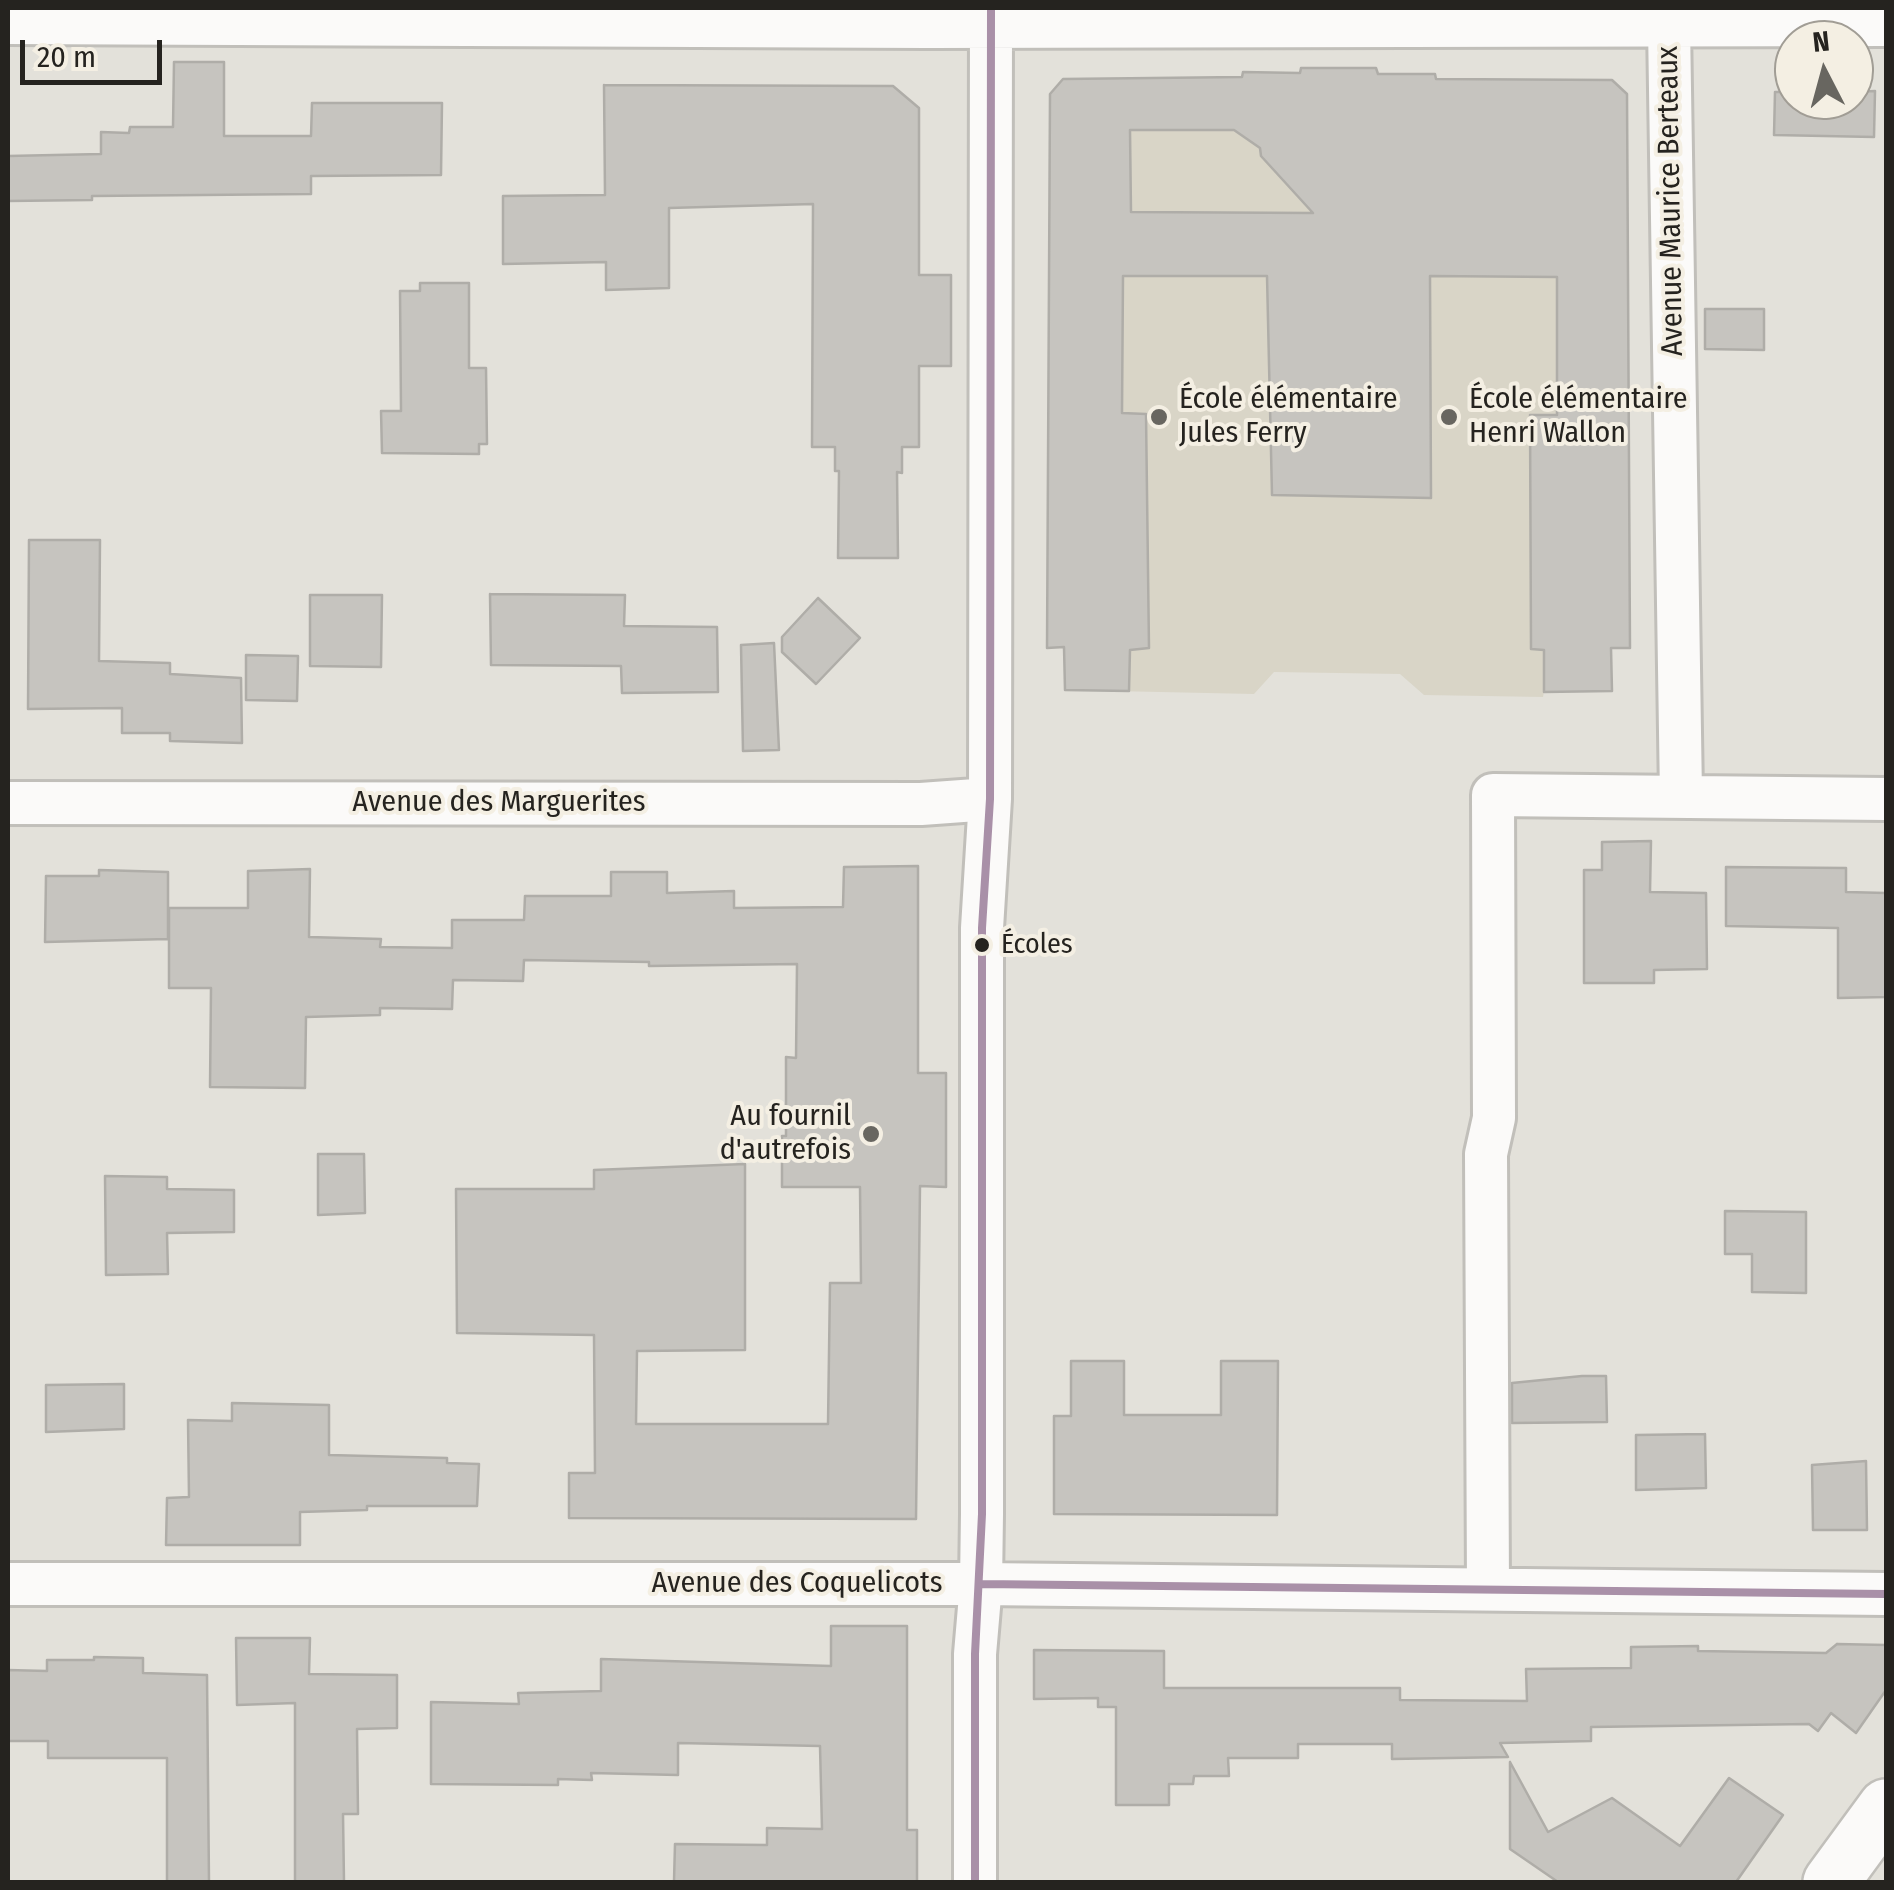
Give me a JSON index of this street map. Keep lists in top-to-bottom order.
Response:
{
  "streets": {
    "street": ["Avenue Maurice Berteaux", "Avenue des Marguerites", "Avenue des Coquelicots"]
  },
  "places": [
    "École élémentaire Jules Ferry",
    "École élémentaire Henri Wallon",
    "Écoles",
    "Au fournil d'autrefois"
  ],
  "scale_bar": "20 m",
  "north": "top"
}
